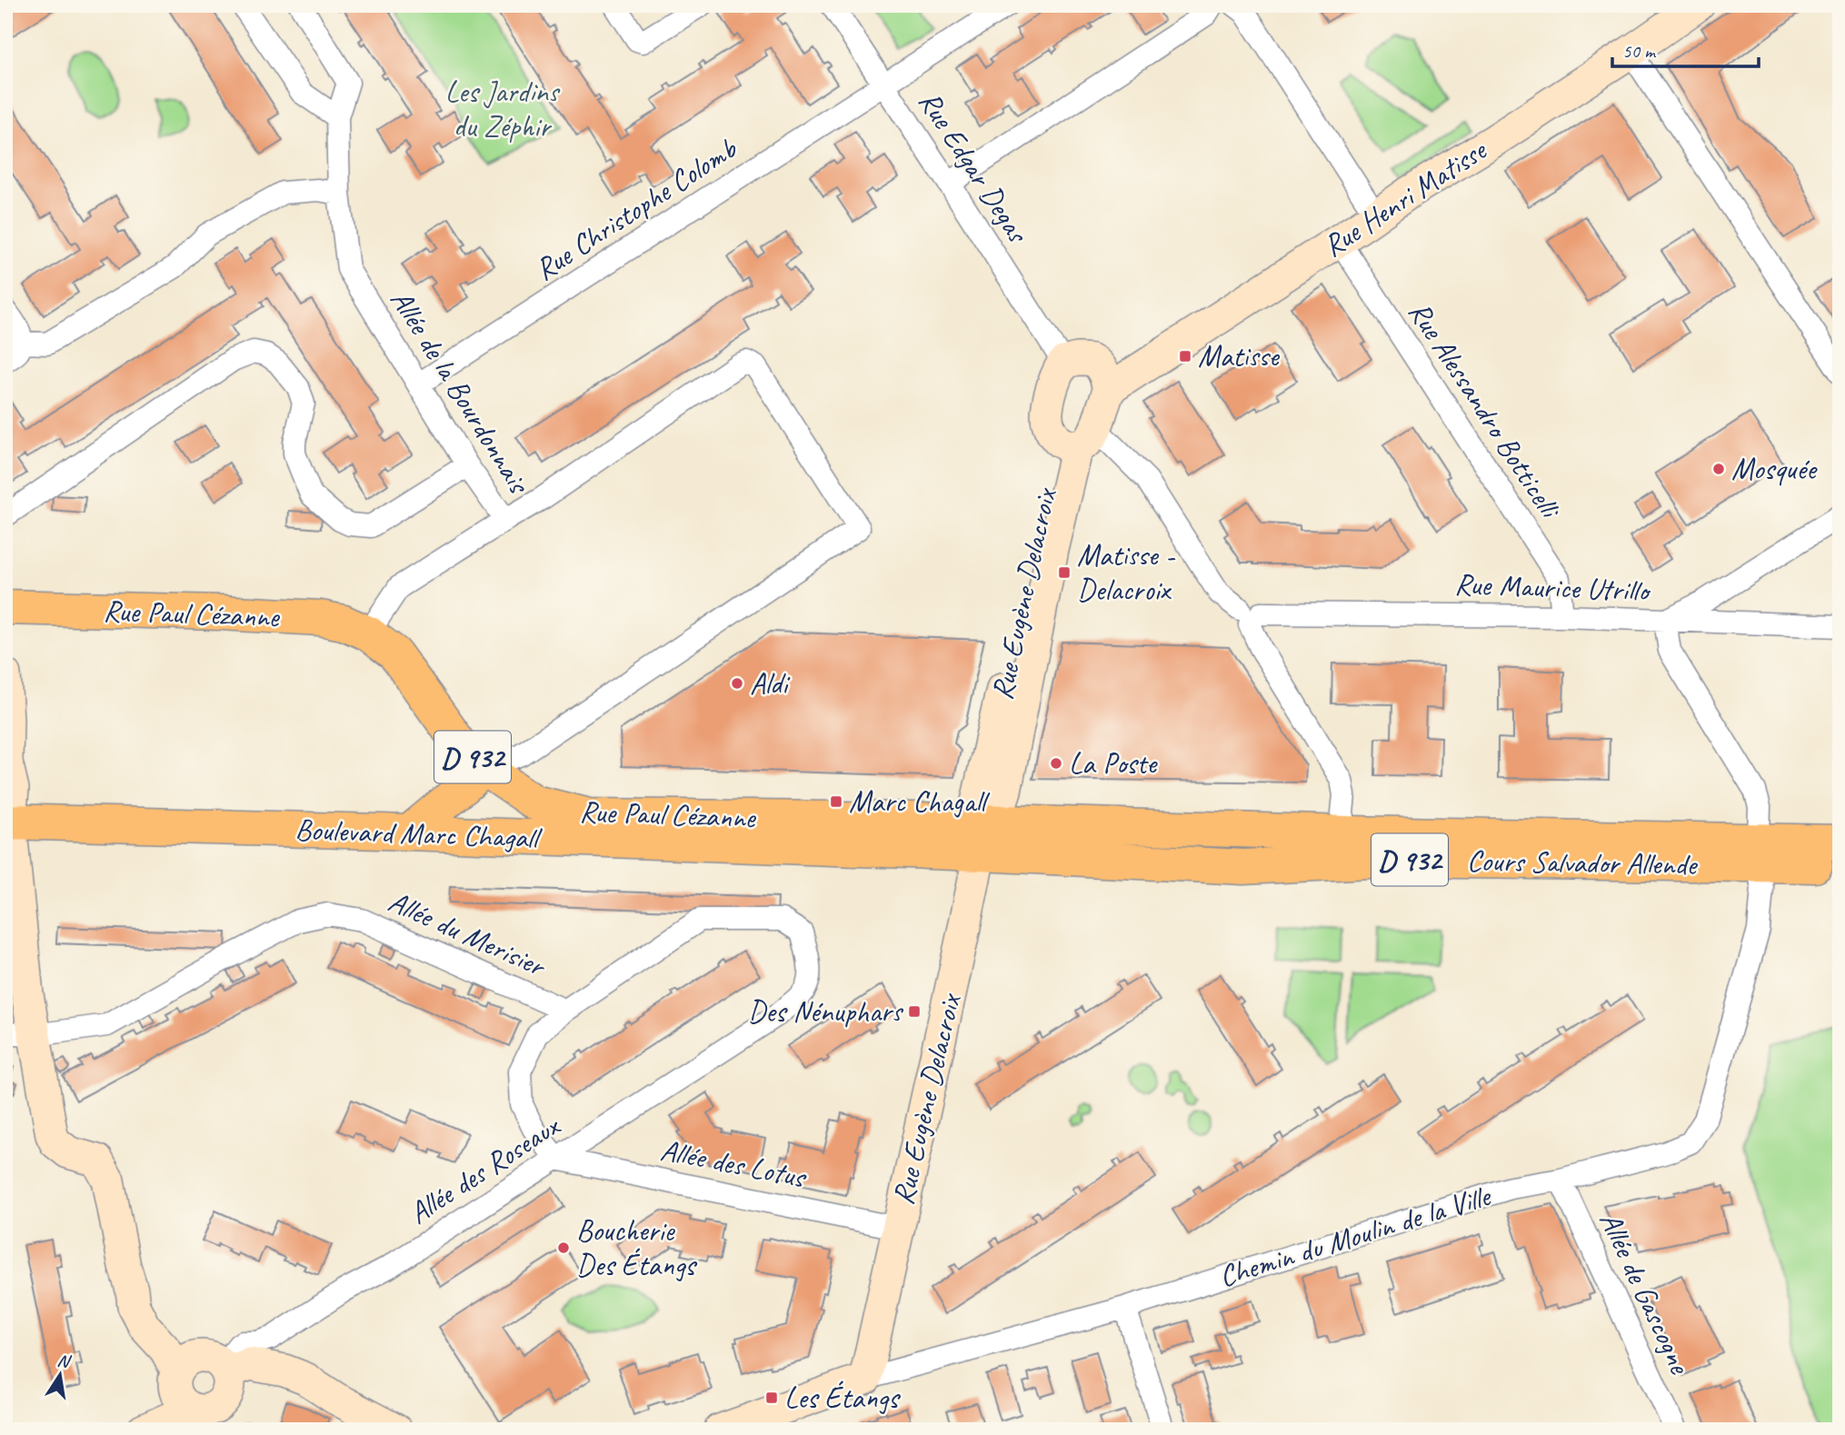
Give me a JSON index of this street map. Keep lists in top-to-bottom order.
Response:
{
  "streets": {
    "main road": [
      "Rue Paul Cézanne",
      "D 932",
      "Boulevard Marc Chagall",
      "Cours Salvador Allende"
    ],
    "street": [
      "Rue Edgar Degas",
      "Rue Henri Matisse",
      "Rue Christophe Colomb",
      "Allée de la Bourdonnais",
      "Rue Alessandro Botticelli",
      "Rue Maurice Utrillo",
      "Rue Eugène Delacroix",
      "Allée du Merisier",
      "Allée des Lotus",
      "Allée des Roseaux",
      "Chemin du Moulin de la Ville",
      "Allée de Gascogne"
    ]
  },
  "crossings": [
    ["Rue Edgar Degas", "Rue Christophe Colomb"],
    ["Rue Henri Matisse", "Rue Alessandro Botticelli"],
    ["Rue Henri Matisse", "Rue Eugène Delacroix"],
    ["Rue Christophe Colomb", "Allée de la Bourdonnais"],
    ["Allée de la Bourdonnais", "Rue Paul Cézanne"],
    ["Rue Alessandro Botticelli", "Rue Maurice Utrillo"],
    ["Rue Eugène Delacroix", "Rue Paul Cézanne"],
    ["Rue Eugène Delacroix", "Boulevard Marc Chagall"],
    ["Rue Eugène Delacroix", "Cours Salvador Allende"],
    ["Rue Eugène Delacroix", "Allée des Lotus"],
    ["Rue Eugène Delacroix", "Chemin du Moulin de la Ville"],
    ["Rue Paul Cézanne", "Boulevard Marc Chagall"],
    ["Rue Paul Cézanne", "Cours Salvador Allende"],
    ["Boulevard Marc Chagall", "Cours Salvador Allende"],
    ["Cours Salvador Allende", "Chemin du Moulin de la Ville"],
    ["Allée du Merisier", "Allée des Roseaux"],
    ["Allée des Lotus", "Allée des Roseaux"],
    ["Chemin du Moulin de la Ville", "Allée de Gascogne"]
  ],
  "parks": ["Les Jardins du Zéphir"],
  "places": {
    "transit": [
      "Matisse",
      "Matisse - Delacroix",
      "Marc Chagall",
      "Des Nénuphars",
      "Les Étangs"
    ],
    "other": [
      "Mosquée",
      "Aldi",
      "La Poste",
      "Boucherie Des Étangs"
    ]
  },
  "scale_bar": "50 m",
  "north": "top"
}
